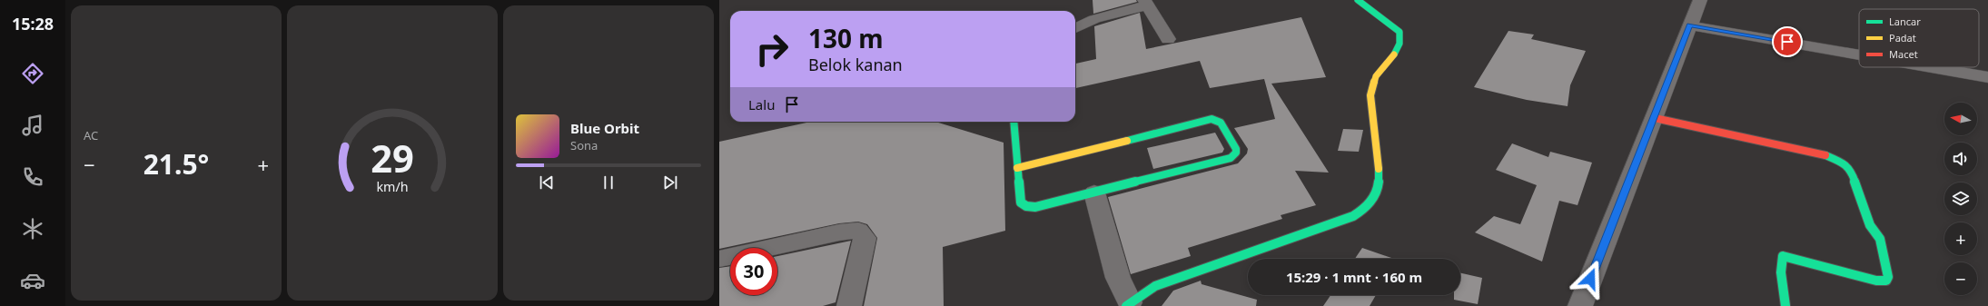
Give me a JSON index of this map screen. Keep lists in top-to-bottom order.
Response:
{
  "legend": ["Lancar", "Padat", "Macet"],
  "north": "left",
  "page": {
    "tabs": "15:28",
    "tile": "AC",
    "turn": ["130 m", "Belok kanan"],
    "then": "Lalu",
    "map_buttons": ["+", "−"],
    "song": ["Blue Orbit", "Sona"],
    "heat": ["−", "21.5°", "+"],
    "limit": "30",
    "trip": "15:29 · 1 mnt · 160 m",
    "gauge": ["29", "km/h"]
  }
}
